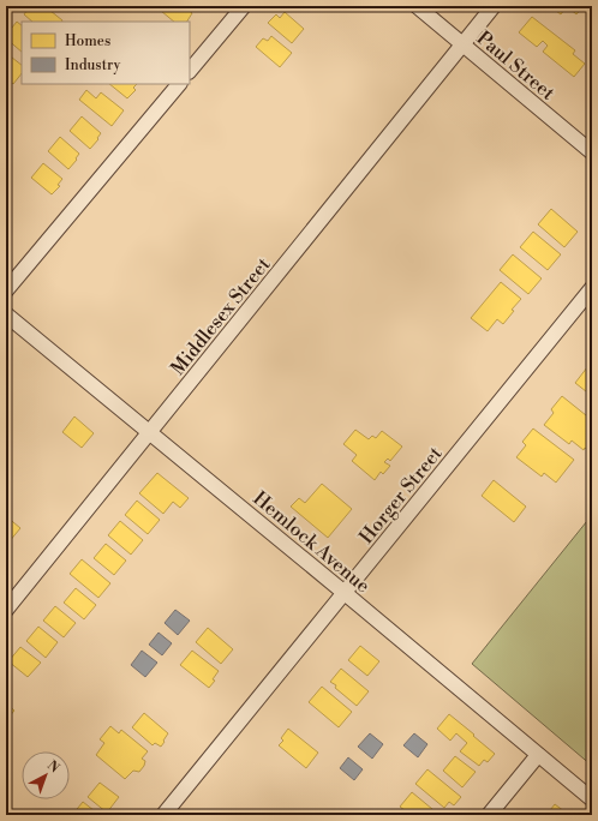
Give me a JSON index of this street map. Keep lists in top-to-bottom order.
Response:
{
  "streets": {
    "street": [
      "Paul Street",
      "Middlesex Street",
      "Horger Street",
      "Hemlock Avenue"
    ]
  },
  "crossings": [
    ["Paul Street", "Middlesex Street"],
    ["Middlesex Street", "Hemlock Avenue"],
    ["Horger Street", "Hemlock Avenue"]
  ],
  "legend": ["Homes", "Industry"],
  "north": "top right"
}
